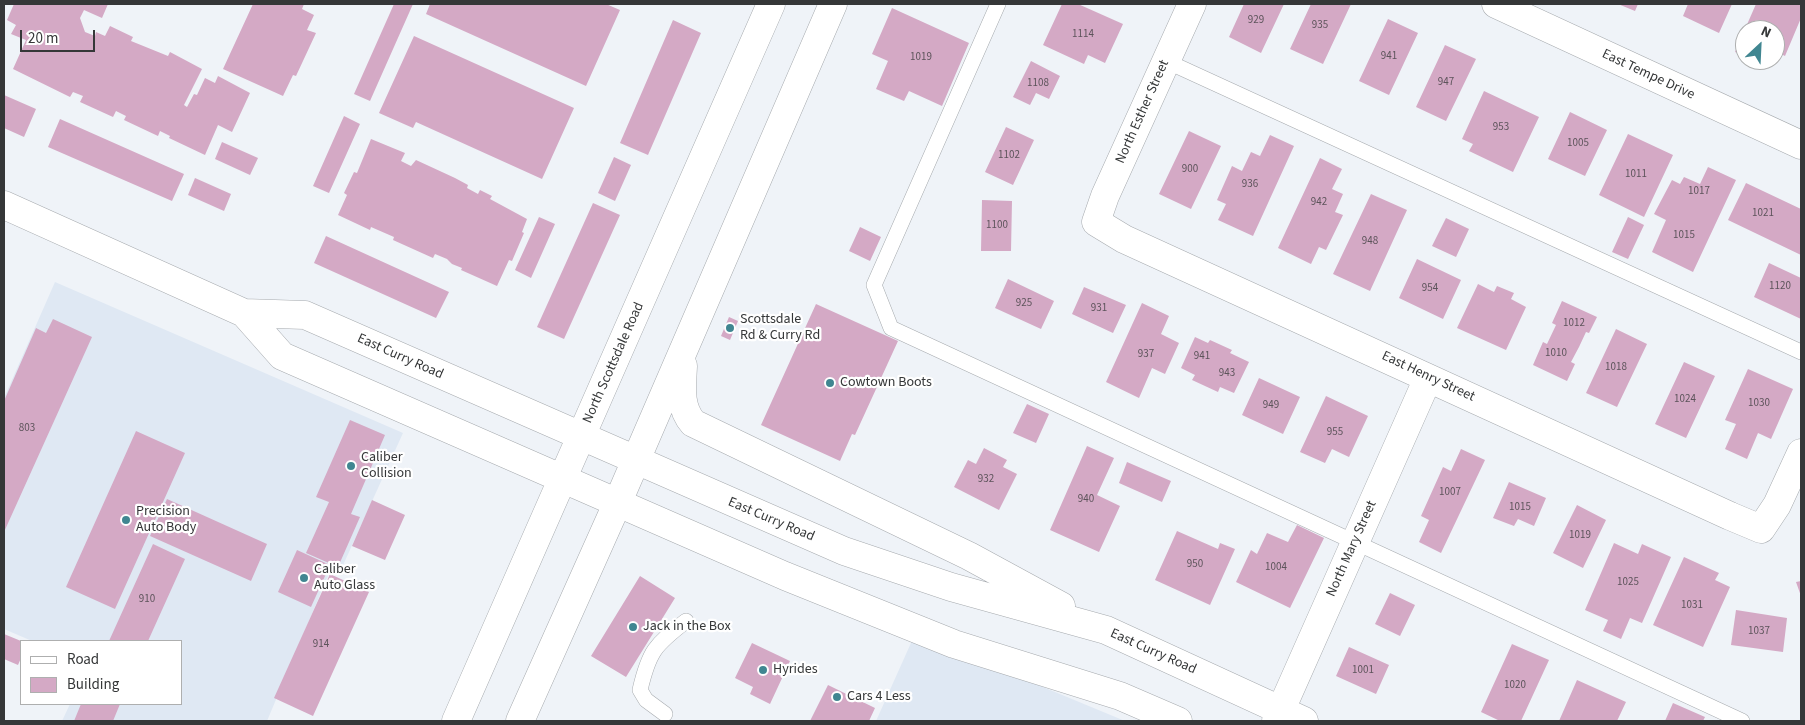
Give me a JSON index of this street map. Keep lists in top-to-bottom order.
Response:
{
  "streets": {
    "main road": [
      "East Tempe Drive",
      "North Esther Street",
      "East Curry Road",
      "North Scottsdale Road",
      "East Henry Street",
      "North Mary Street"
    ]
  },
  "crossings": [
    ["North Esther Street", "East Henry Street"],
    ["East Curry Road", "North Scottsdale Road"],
    ["East Curry Road", "North Mary Street"],
    ["East Henry Street", "North Mary Street"]
  ],
  "places": [
    "Scottsdale Rd & Curry Rd",
    "Cowtown Boots",
    "Caliber Collision",
    "Precision Auto Body",
    "Caliber Auto Glass",
    "Jack in the Box",
    "Hyrides",
    "Cars 4 Less"
  ],
  "house_numbers": [
    "929",
    "935",
    "1114",
    "941",
    "1019",
    "947",
    "1108",
    "953",
    "1005",
    "1102",
    "900",
    "1011",
    "936",
    "1017",
    "942",
    "1021",
    "1100",
    "1015",
    "948",
    "1120",
    "954",
    "925",
    "931",
    "1012",
    "1010",
    "937",
    "941",
    "1018",
    "943",
    "1024",
    "1030",
    "949",
    "803",
    "955",
    "932",
    "1007",
    "940",
    "1015",
    "1019",
    "950",
    "1004",
    "1025",
    "910",
    "1031",
    "1037",
    "914",
    "1001",
    "1020"
  ],
  "legend": ["Road", "Building"],
  "scale_bar": "20 m",
  "north": "top right"
}
